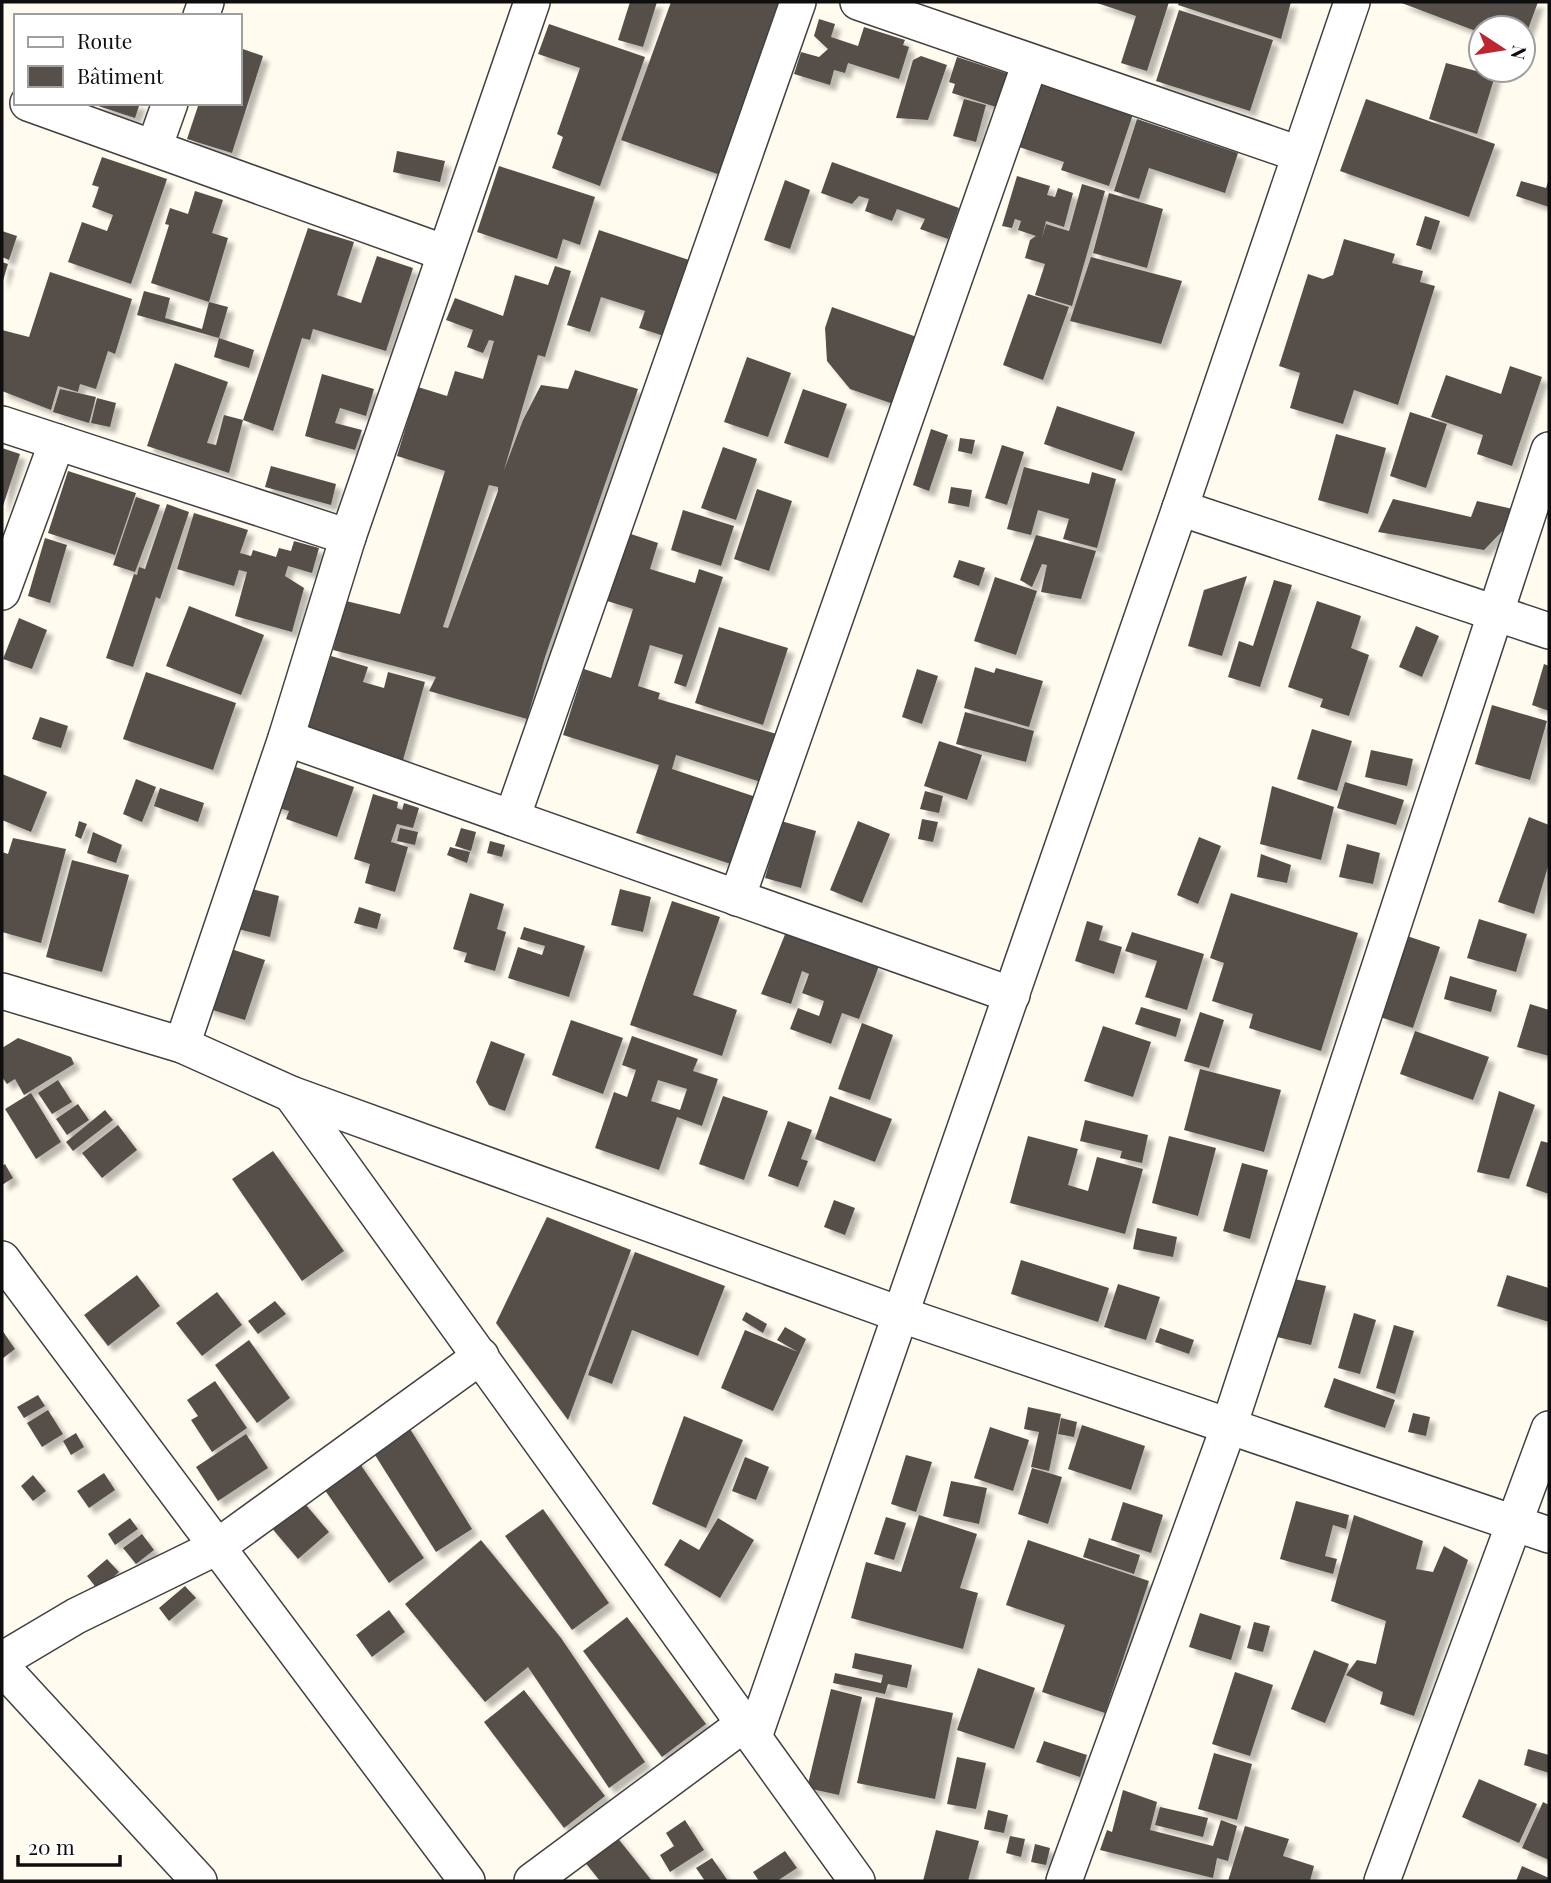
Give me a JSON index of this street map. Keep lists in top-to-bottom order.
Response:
{
  "legend": ["Route", "Bâtiment"],
  "scale_bar": "20 m",
  "north": "right"
}
